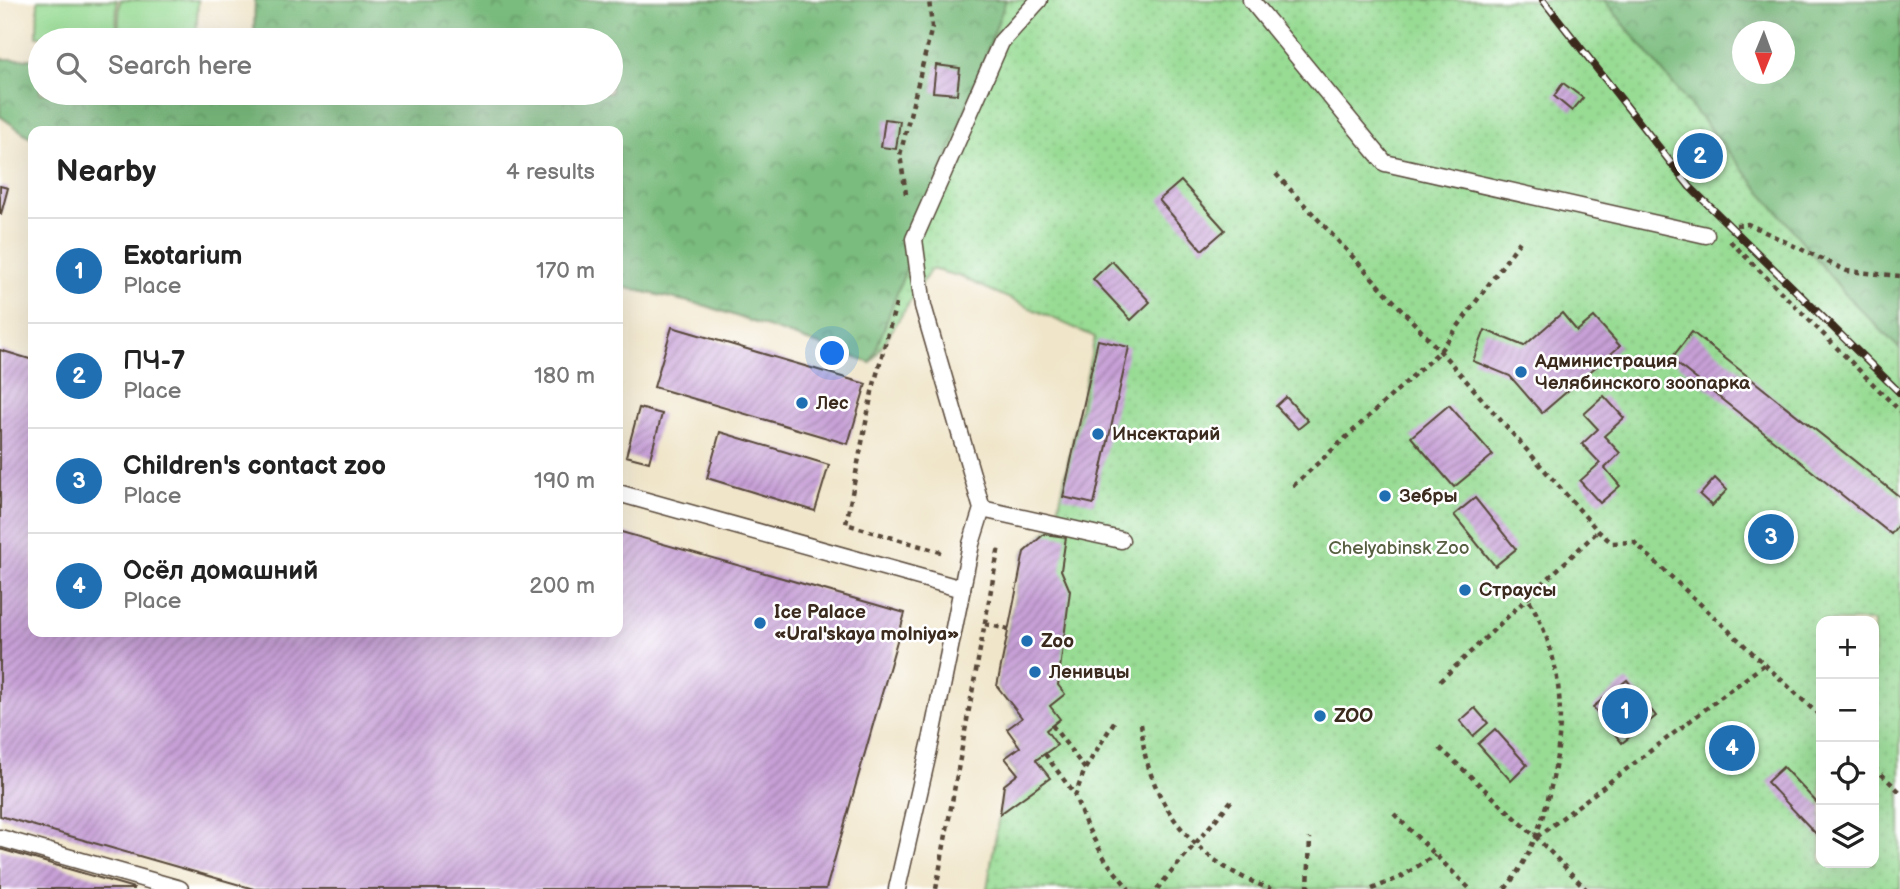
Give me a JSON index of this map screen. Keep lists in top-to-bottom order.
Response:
{
  "parks": ["Chelyabinsk Zoo"],
  "places": [
    "Администрация Челябинского зоопарка",
    "Лес",
    "Инсектарий",
    "Зебры",
    "Страусы",
    "Ice Palace «Ural'skaya molniya»",
    "Zoo",
    "Ленивцы",
    "ZOO"
  ],
  "north": "bottom",
  "page": {
    "search": "Search here",
    "heading": ["Nearby", "4 results"],
    "pins": [
      "2",
      "3",
      "1",
      "4"
    ],
    "list": [
      {
        "mark": "1",
        "name": "Exotarium",
        "note": "Place",
        "value": "170 m"
      },
      {
        "mark": "2",
        "name": "ПЧ-7",
        "note": "Place",
        "value": "180 m"
      },
      {
        "mark": "3",
        "name": "Children's contact zoo",
        "note": "Place",
        "value": "190 m"
      },
      {
        "mark": "4",
        "name": "Осёл домашний",
        "note": "Place",
        "value": "200 m"
      }
    ],
    "map_buttons": ["+", "−"]
  }
}
